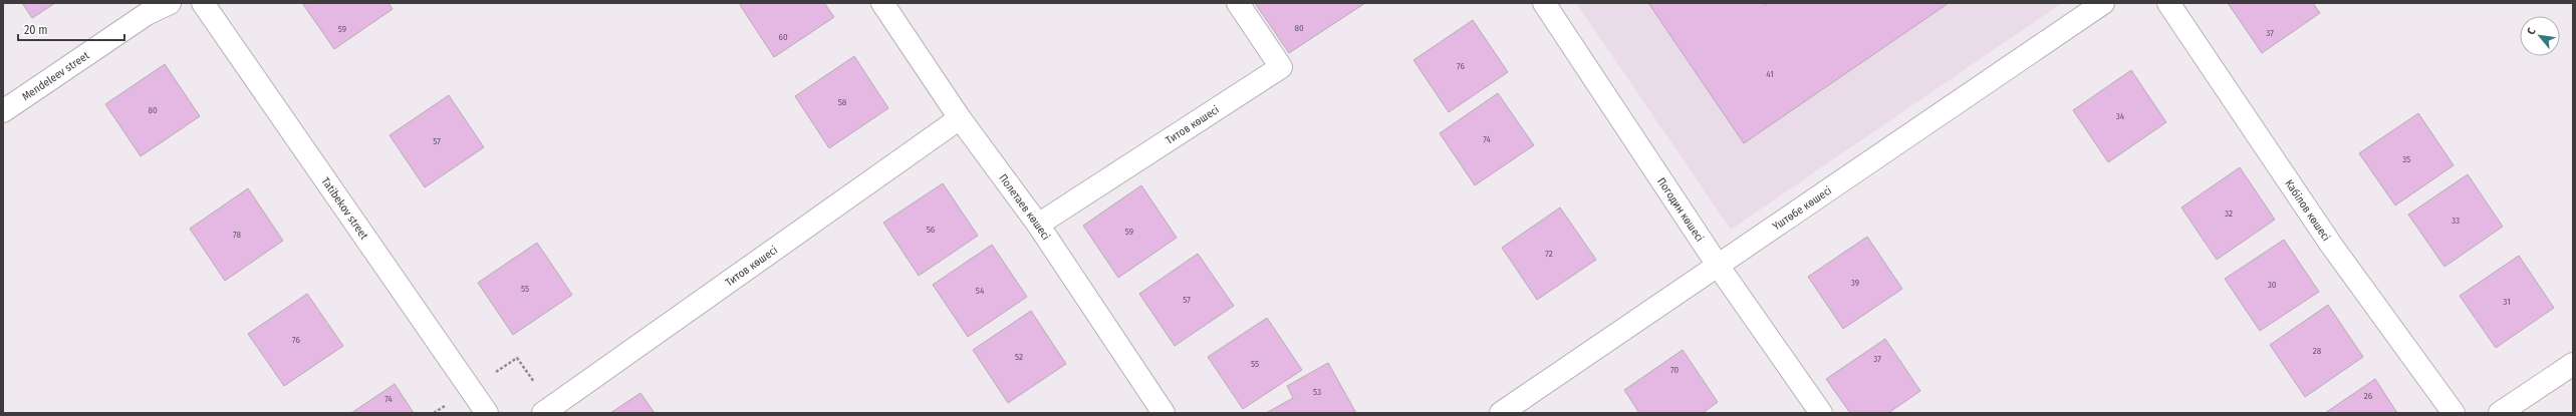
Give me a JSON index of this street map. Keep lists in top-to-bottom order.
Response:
{
  "streets": {
    "street": [
      "Mendeleev street",
      "Титов көшесі",
      "Tatibekov street",
      "Полетаев көшесі",
      "Үштөбе көшесі",
      "Погодин көшесі",
      "Кабілов көшесі"
    ]
  },
  "crossings": [
    ["Титов көшесі", "Полетаев көшесі"],
    ["Үштөбе көшесі", "Погодин көшесі"]
  ],
  "house_numbers": [
    "80",
    "59",
    "37",
    "60",
    "76",
    "41",
    "58",
    "80",
    "34",
    "74",
    "57",
    "35",
    "32",
    "33",
    "56",
    "59",
    "78",
    "72",
    "39",
    "30",
    "55",
    "54",
    "57",
    "31",
    "76",
    "28",
    "52",
    "37",
    "55",
    "70",
    "53",
    "26",
    "74"
  ],
  "scale_bar": "20 m",
  "north": "top left"
}
